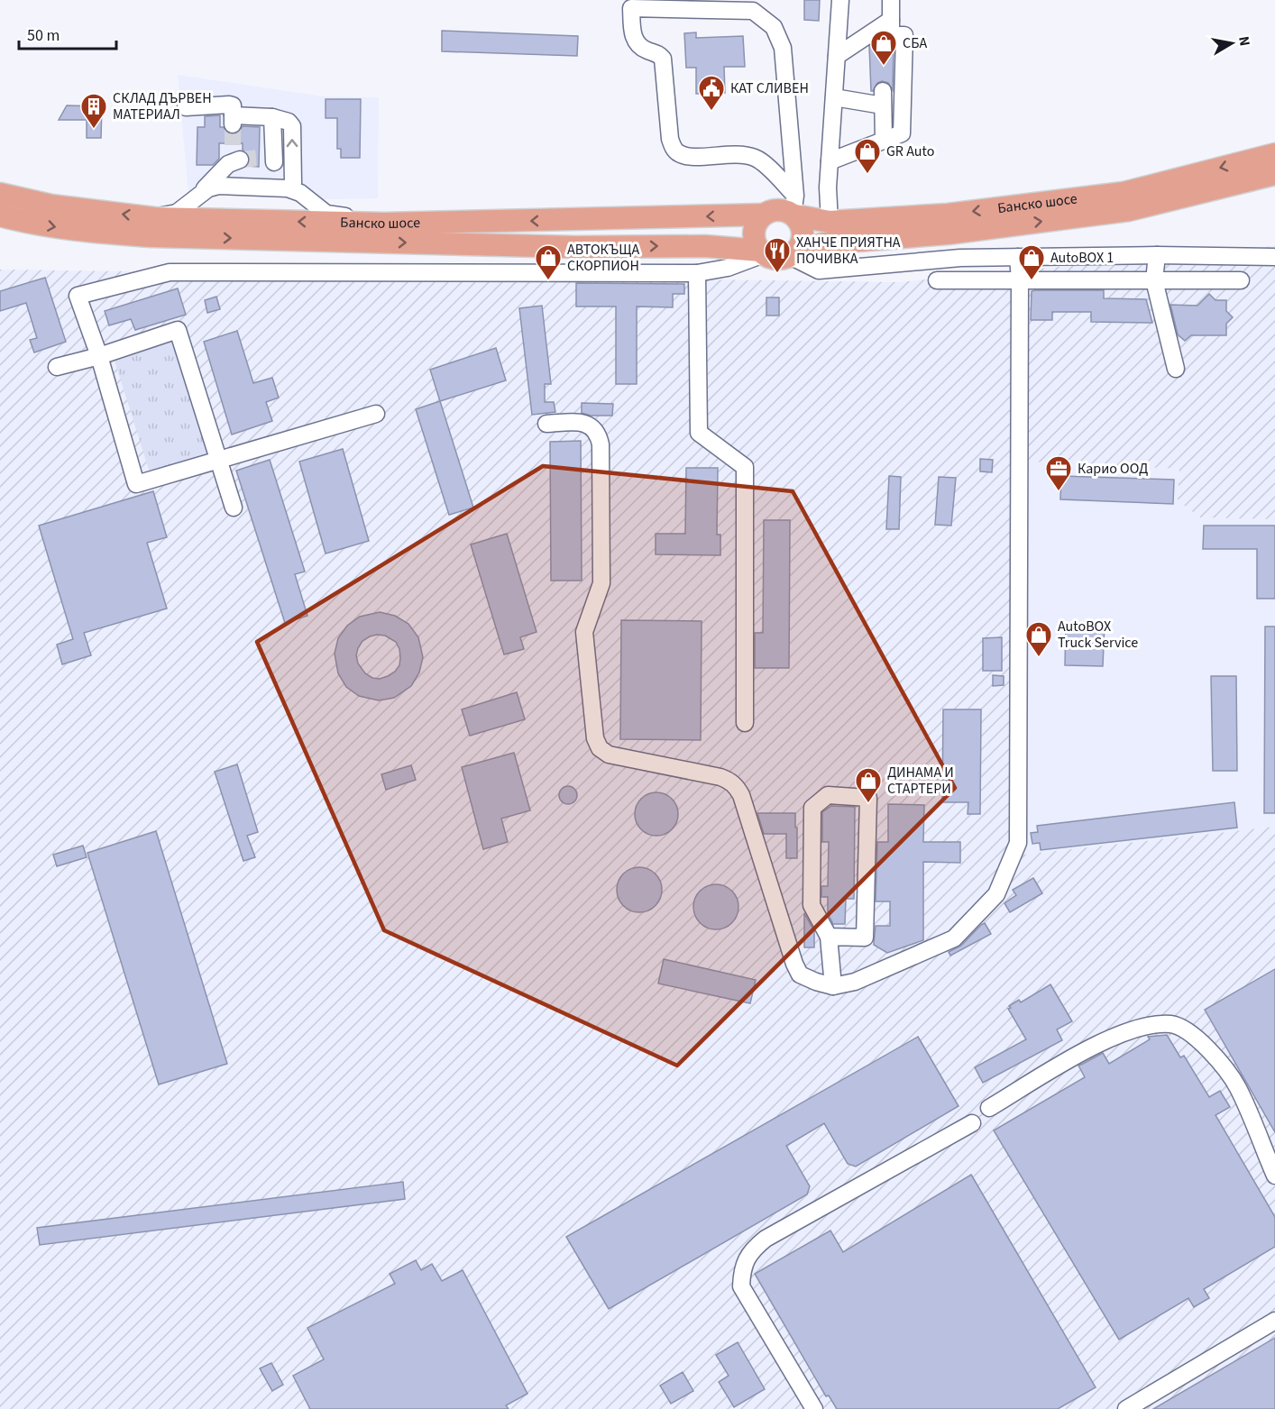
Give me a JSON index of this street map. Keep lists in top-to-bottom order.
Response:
{
  "streets": {
    "main road": ["Банско шосе"]
  },
  "places": {
    "shop": [
      "СБА",
      "GR Auto",
      "АВТОКЪЩА СКОРПИОН",
      "AutoBOX 1",
      "AutoBOX Truck Service",
      "ДИНАМА И СТАРТЕРИ"
    ],
    "public building": ["КАТ СЛИВЕН"],
    "building": ["СКЛАД ДЪРВЕН МАТЕРИАЛ"],
    "restaurant": ["ХАНЧЕ ПРИЯТНА ПОЧИВКА"],
    "office": ["Карио ООД"]
  },
  "scale_bar": "50 m",
  "north": "right"
}
